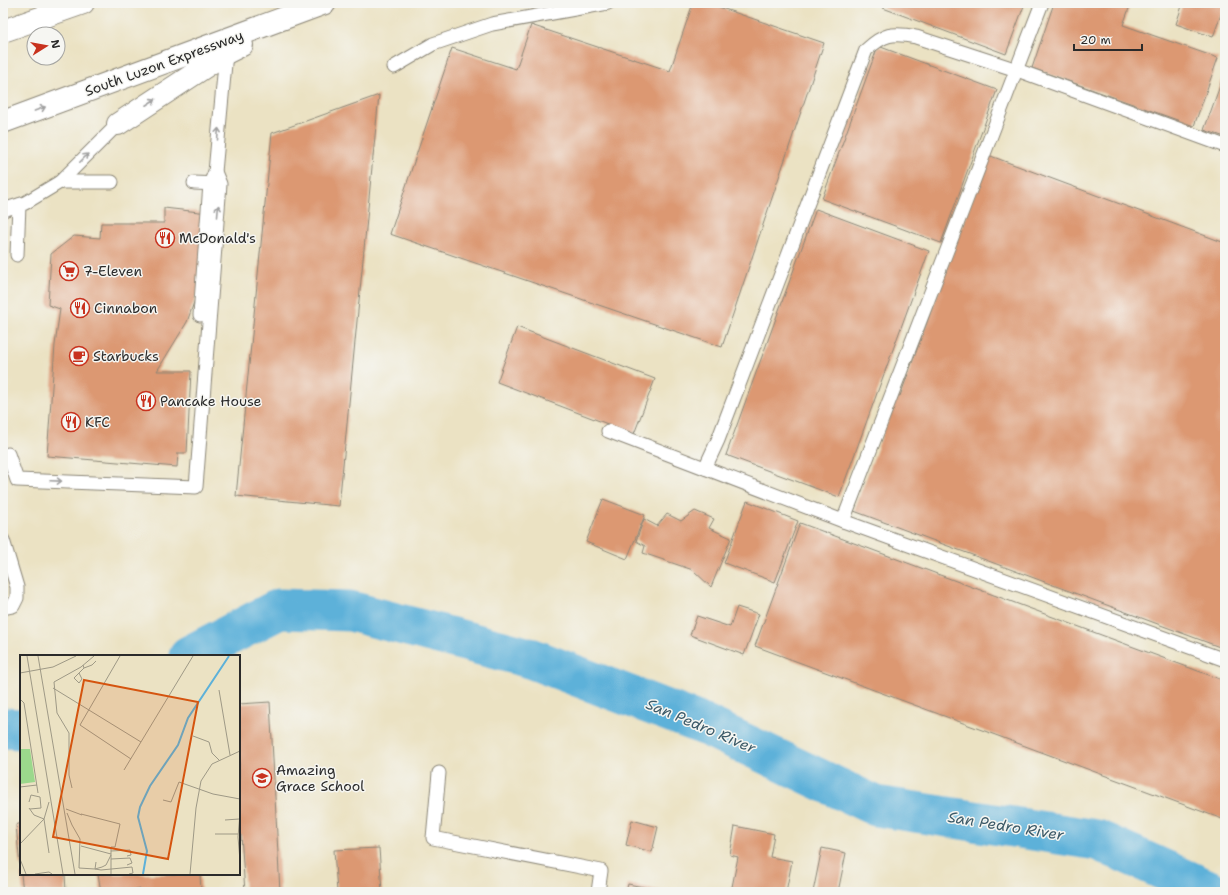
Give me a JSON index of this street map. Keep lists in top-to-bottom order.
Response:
{
  "streets": {
    "highway": ["South Luzon Expressway"]
  },
  "water": ["San Pedro River"],
  "places": {
    "restaurant": [
      "McDonald's",
      "Cinnabon",
      "Pancake House",
      "KFC"
    ],
    "supermarket": ["7-Eleven"],
    "cafe": ["Starbucks"],
    "school or university": ["Amazing Grace School"]
  },
  "scale_bar": "20 m",
  "north": "right"
}
